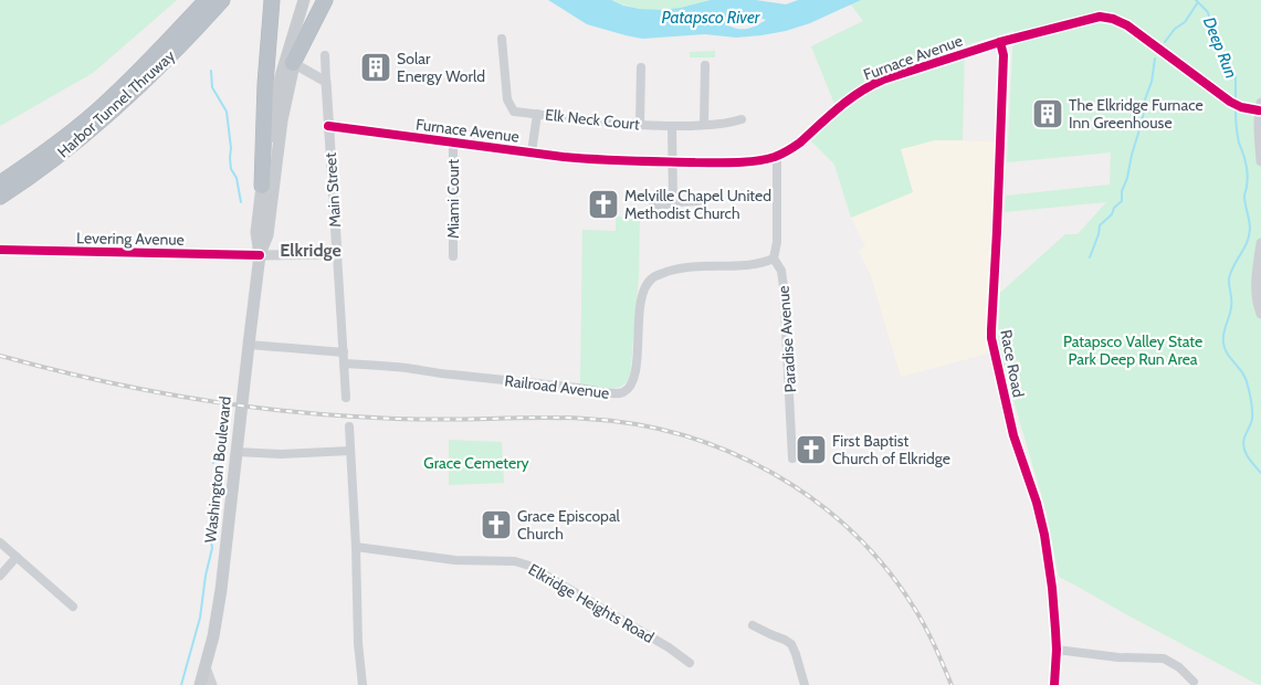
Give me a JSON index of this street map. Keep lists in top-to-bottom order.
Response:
{
  "streets": {
    "highway": ["Harbor Tunnel Thruway"],
    "main road": ["Washington Boulevard"],
    "street": [
      "Furnace Avenue",
      "Elk Neck Court",
      "Main Street",
      "Miami Court",
      "Levering Avenue",
      "Paradise Avenue",
      "Race Road",
      "Railroad Avenue",
      "Elkridge Heights Road"
    ]
  },
  "crossings": [
    ["Furnace Avenue", "Main Street"],
    ["Furnace Avenue", "Miami Court"],
    ["Furnace Avenue", "Paradise Avenue"],
    ["Furnace Avenue", "Race Road"],
    ["Main Street", "Levering Avenue"],
    ["Main Street", "Railroad Avenue"],
    ["Levering Avenue", "Washington Boulevard"],
    ["Paradise Avenue", "Railroad Avenue"]
  ],
  "districts": ["Elkridge"],
  "water": ["Patapsco River", "Deep Run"],
  "parks": ["Patapsco Valley State Park Deep Run Area", "Grace Cemetery"],
  "places": {
    "building": ["Solar Energy World", "The Elkridge Furnace Inn Greenhouse"],
    "church": ["Melville Chapel United Methodist Church", "First Baptist Church of Elkridge", "Grace Episcopal Church"]
  }
}
